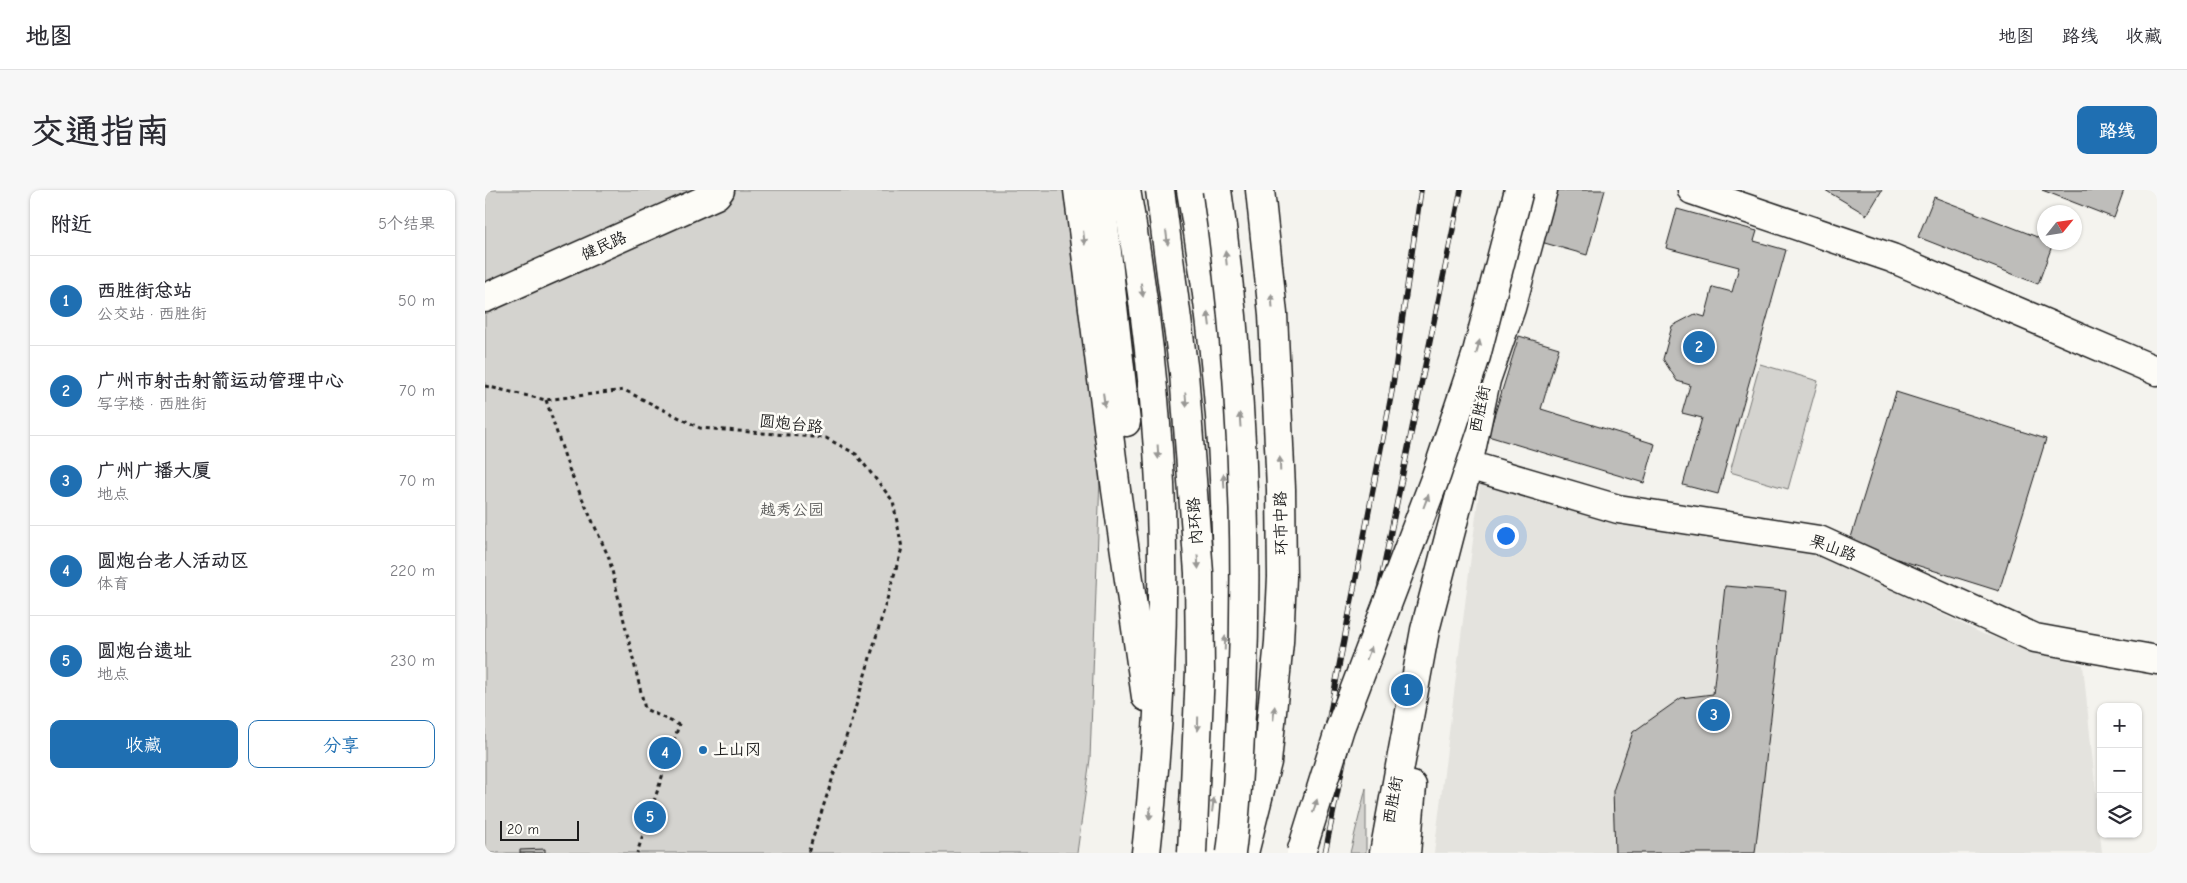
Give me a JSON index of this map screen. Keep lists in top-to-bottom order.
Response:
{
  "streets": {
    "main road": [
      "健民路",
      "西胜街",
      "内环路",
      "环市中路",
      "果山路"
    ],
    "path": ["圆炮台路"]
  },
  "crossings": [
    ["西胜街", "果山路"]
  ],
  "parks": ["越秀公园"],
  "places": ["上山冈"],
  "scale_bar": "20 m",
  "north": "top right",
  "page": {
    "header": "地图",
    "nav": ["地图", "路线", "收藏"],
    "buttons": [
      "路线",
      ["收藏", "分享"]
    ],
    "title": "交通指南",
    "heading": ["附近", "5个结果"],
    "list": [
      {
        "mark": "1",
        "name": "西胜街总站",
        "note": "公交站 · 西胜街",
        "value": "50 m"
      },
      {
        "mark": "2",
        "name": "广州市射击射箭运动管理中心",
        "note": "写字楼 · 西胜街",
        "value": "70 m"
      },
      {
        "mark": "3",
        "name": "广州广播大厦",
        "note": "地点",
        "value": "70 m"
      },
      {
        "mark": "4",
        "name": "圆炮台老人活动区",
        "note": "体育",
        "value": "220 m"
      },
      {
        "mark": "5",
        "name": "圆炮台遗址",
        "note": "地点",
        "value": "230 m"
      }
    ],
    "pins": [
      "2",
      "1",
      "3",
      "4",
      "5"
    ],
    "map_buttons": ["+", "−"],
    "scale": "20 m"
  }
}
